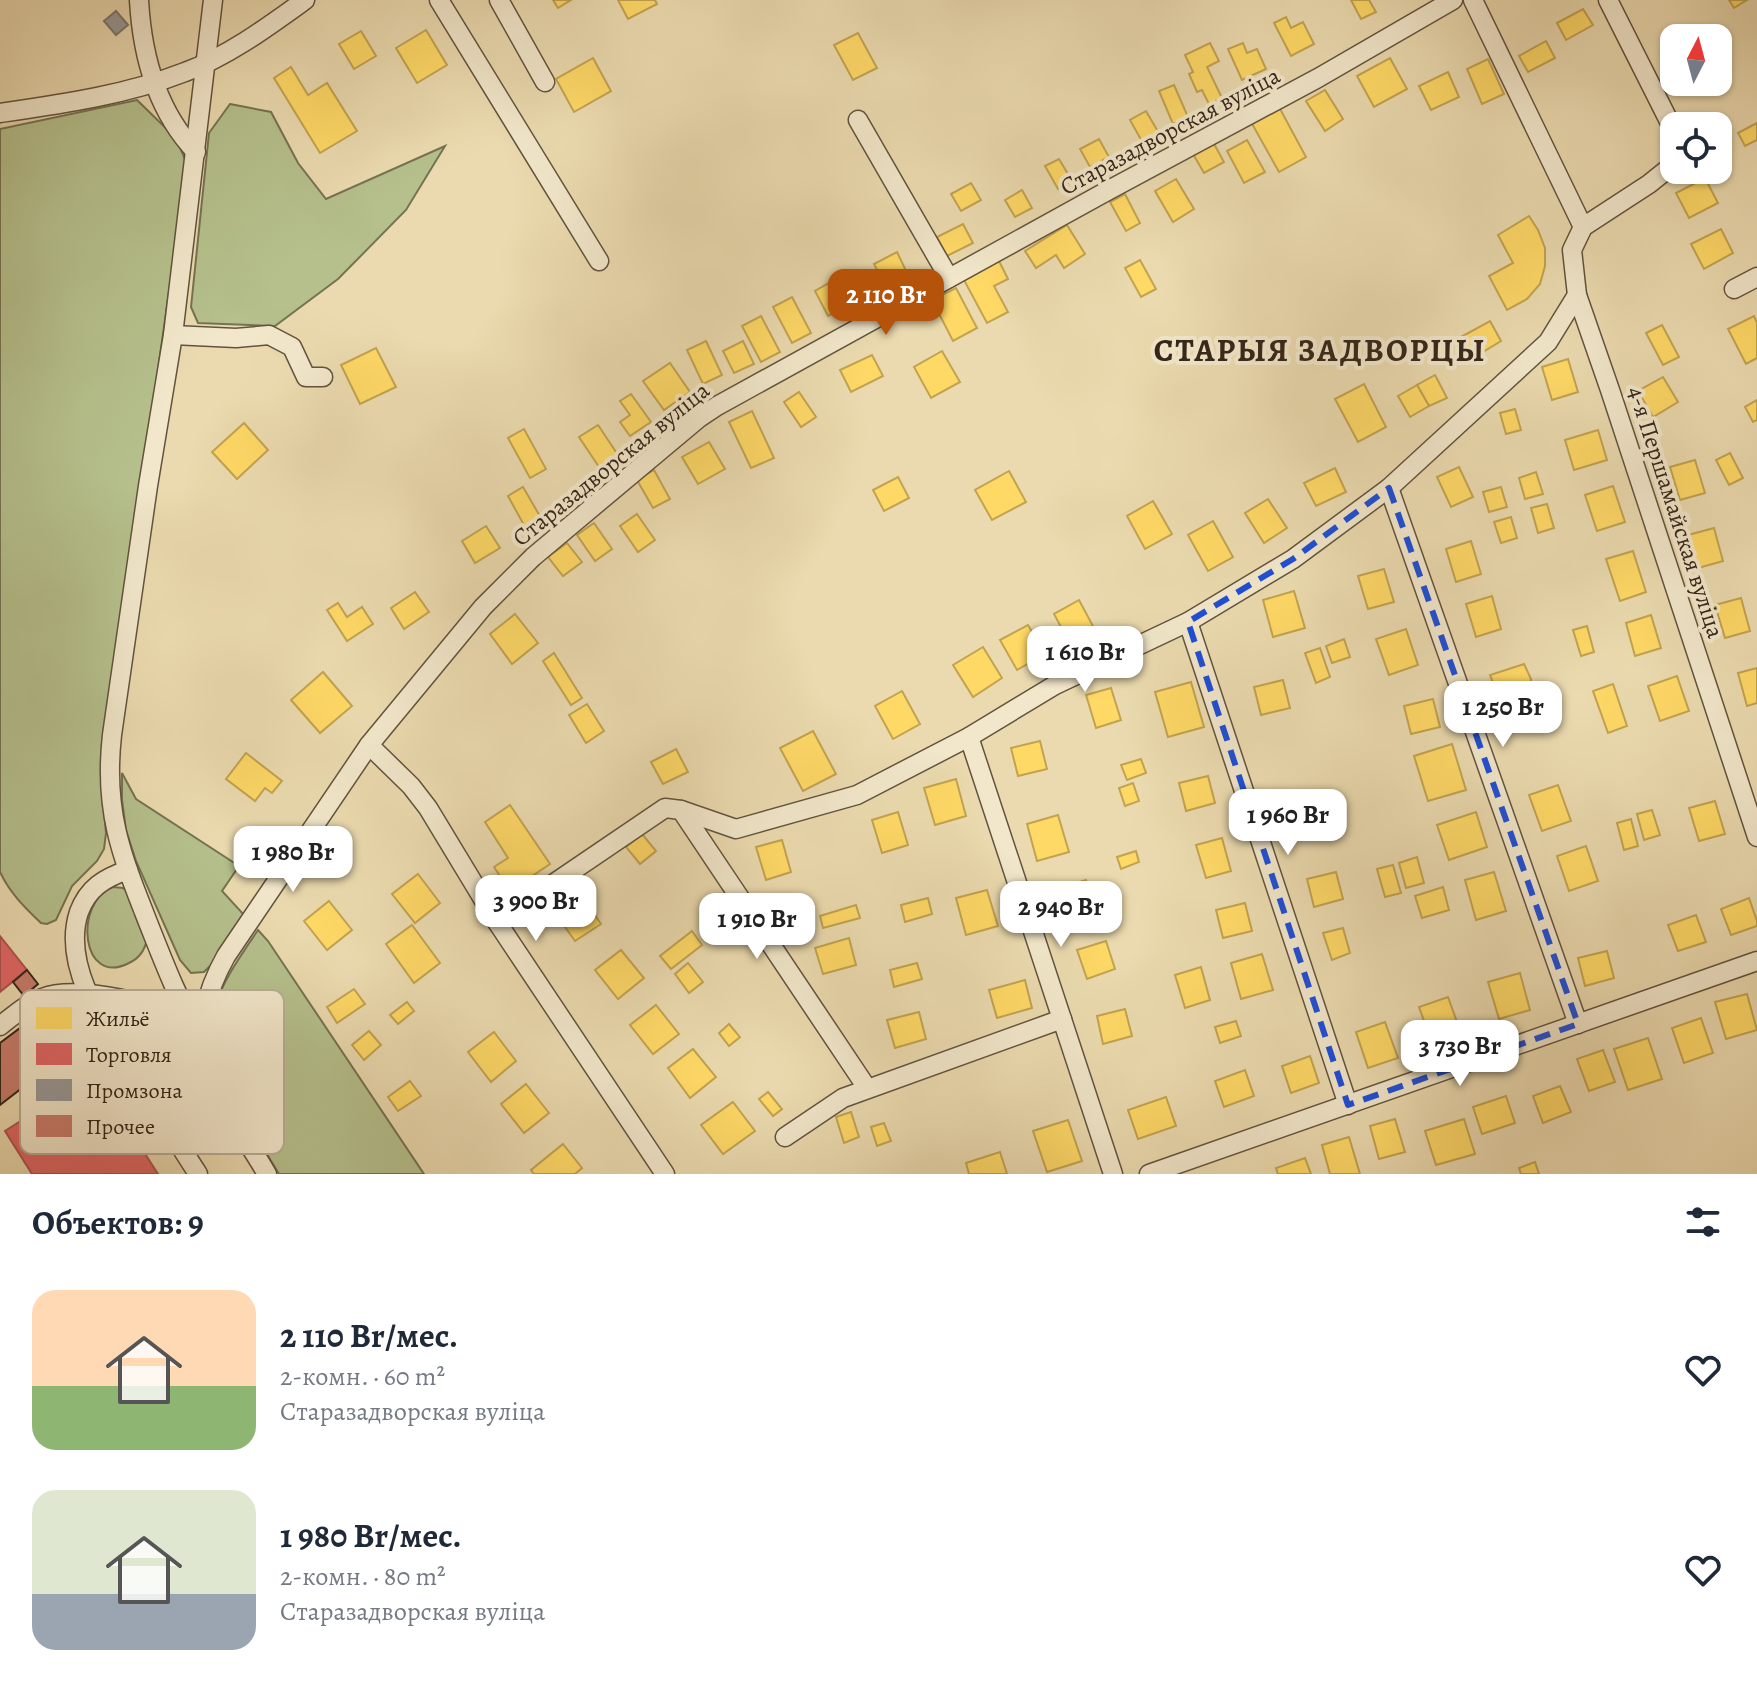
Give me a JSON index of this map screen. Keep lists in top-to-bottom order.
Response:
{
  "streets": {
    "street": ["Старазадворская вуліца", "4-я Першамайская вуліца"]
  },
  "districts": ["СТАРЫЯ ЗАДВОРЦЫ"],
  "legend": [
    "Жильё",
    "Торговля",
    "Промзона",
    "Прочее"
  ],
  "north": "top",
  "page": {
    "price": [
      "2 110 Br",
      "1 610 Br",
      "1 250 Br",
      "1 960 Br",
      "1 980 Br",
      "3 900 Br",
      "2 940 Br",
      "1 910 Br",
      "3 730 Br"
    ],
    "heading": "Объектов: 9",
    "list": [
      {
        "name": "2 110 Br/мес.",
        "note": "2-комн. · 60 m² · Старазадворская вуліца"
      },
      {
        "name": "1 980 Br/мес.",
        "note": "2-комн. · 80 m² · Старазадворская вуліца"
      }
    ]
  }
}
